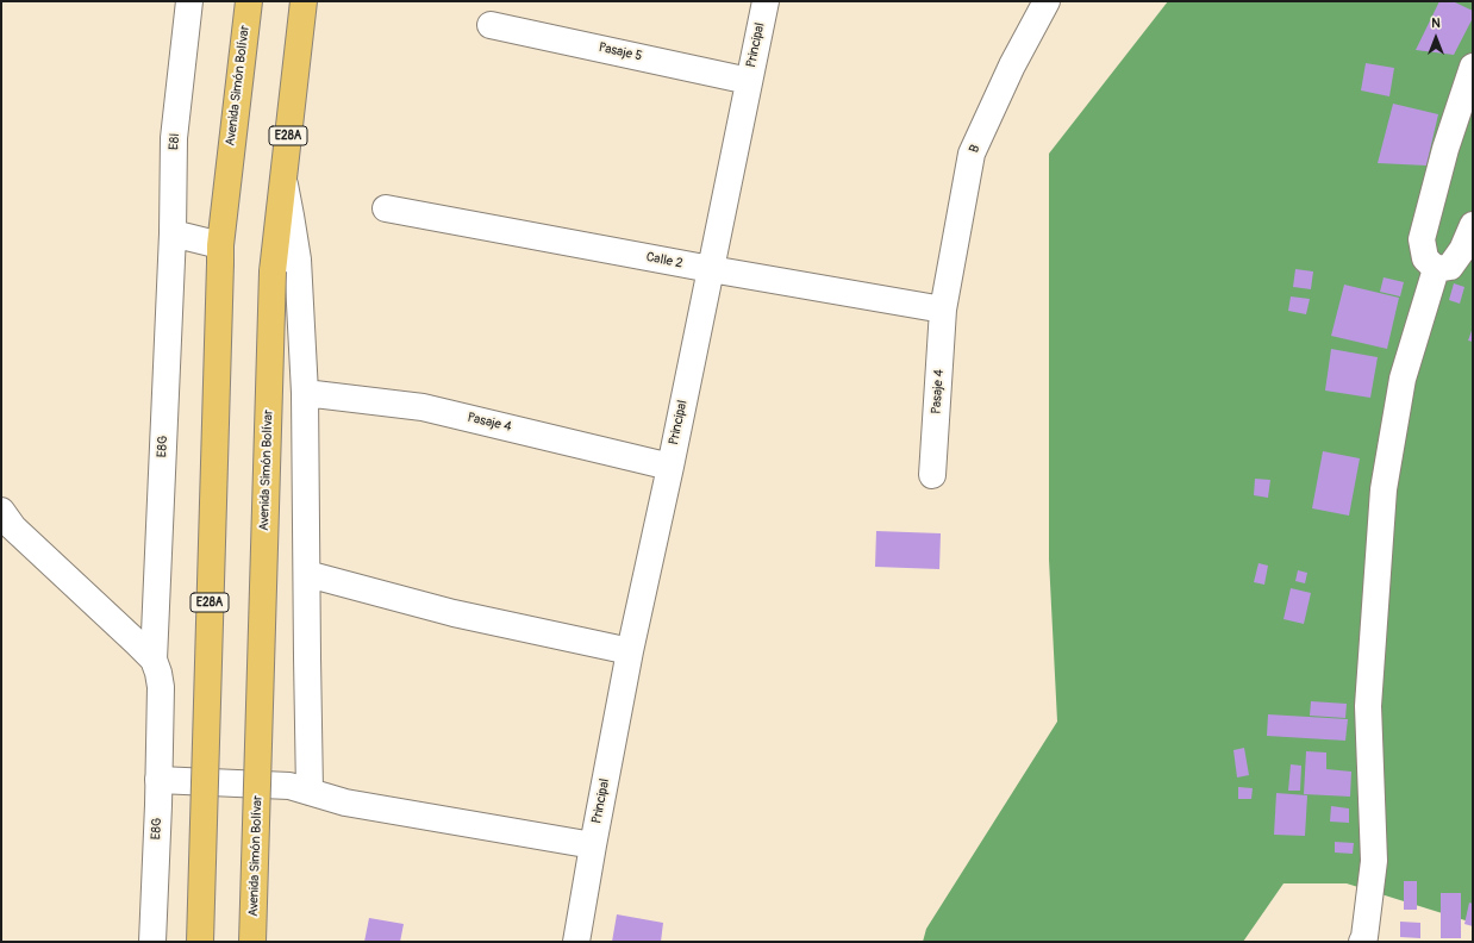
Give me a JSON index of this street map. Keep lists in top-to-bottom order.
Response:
{
  "streets": {
    "highway": ["Avenida Simón Bolívar", "E28A"],
    "street": [
      "Principal",
      "Pasaje 5",
      "E8I",
      "B",
      "Calle 2",
      "Pasaje 4",
      "E8G"
    ]
  },
  "crossings": [
    ["Principal", "Pasaje 5"],
    ["Principal", "Calle 2"],
    ["Principal", "Pasaje 4"],
    ["E8I", "E8G"],
    ["B", "Calle 2"],
    ["B", "Pasaje 4"],
    ["Calle 2", "Pasaje 4"]
  ],
  "north": "top"
}
